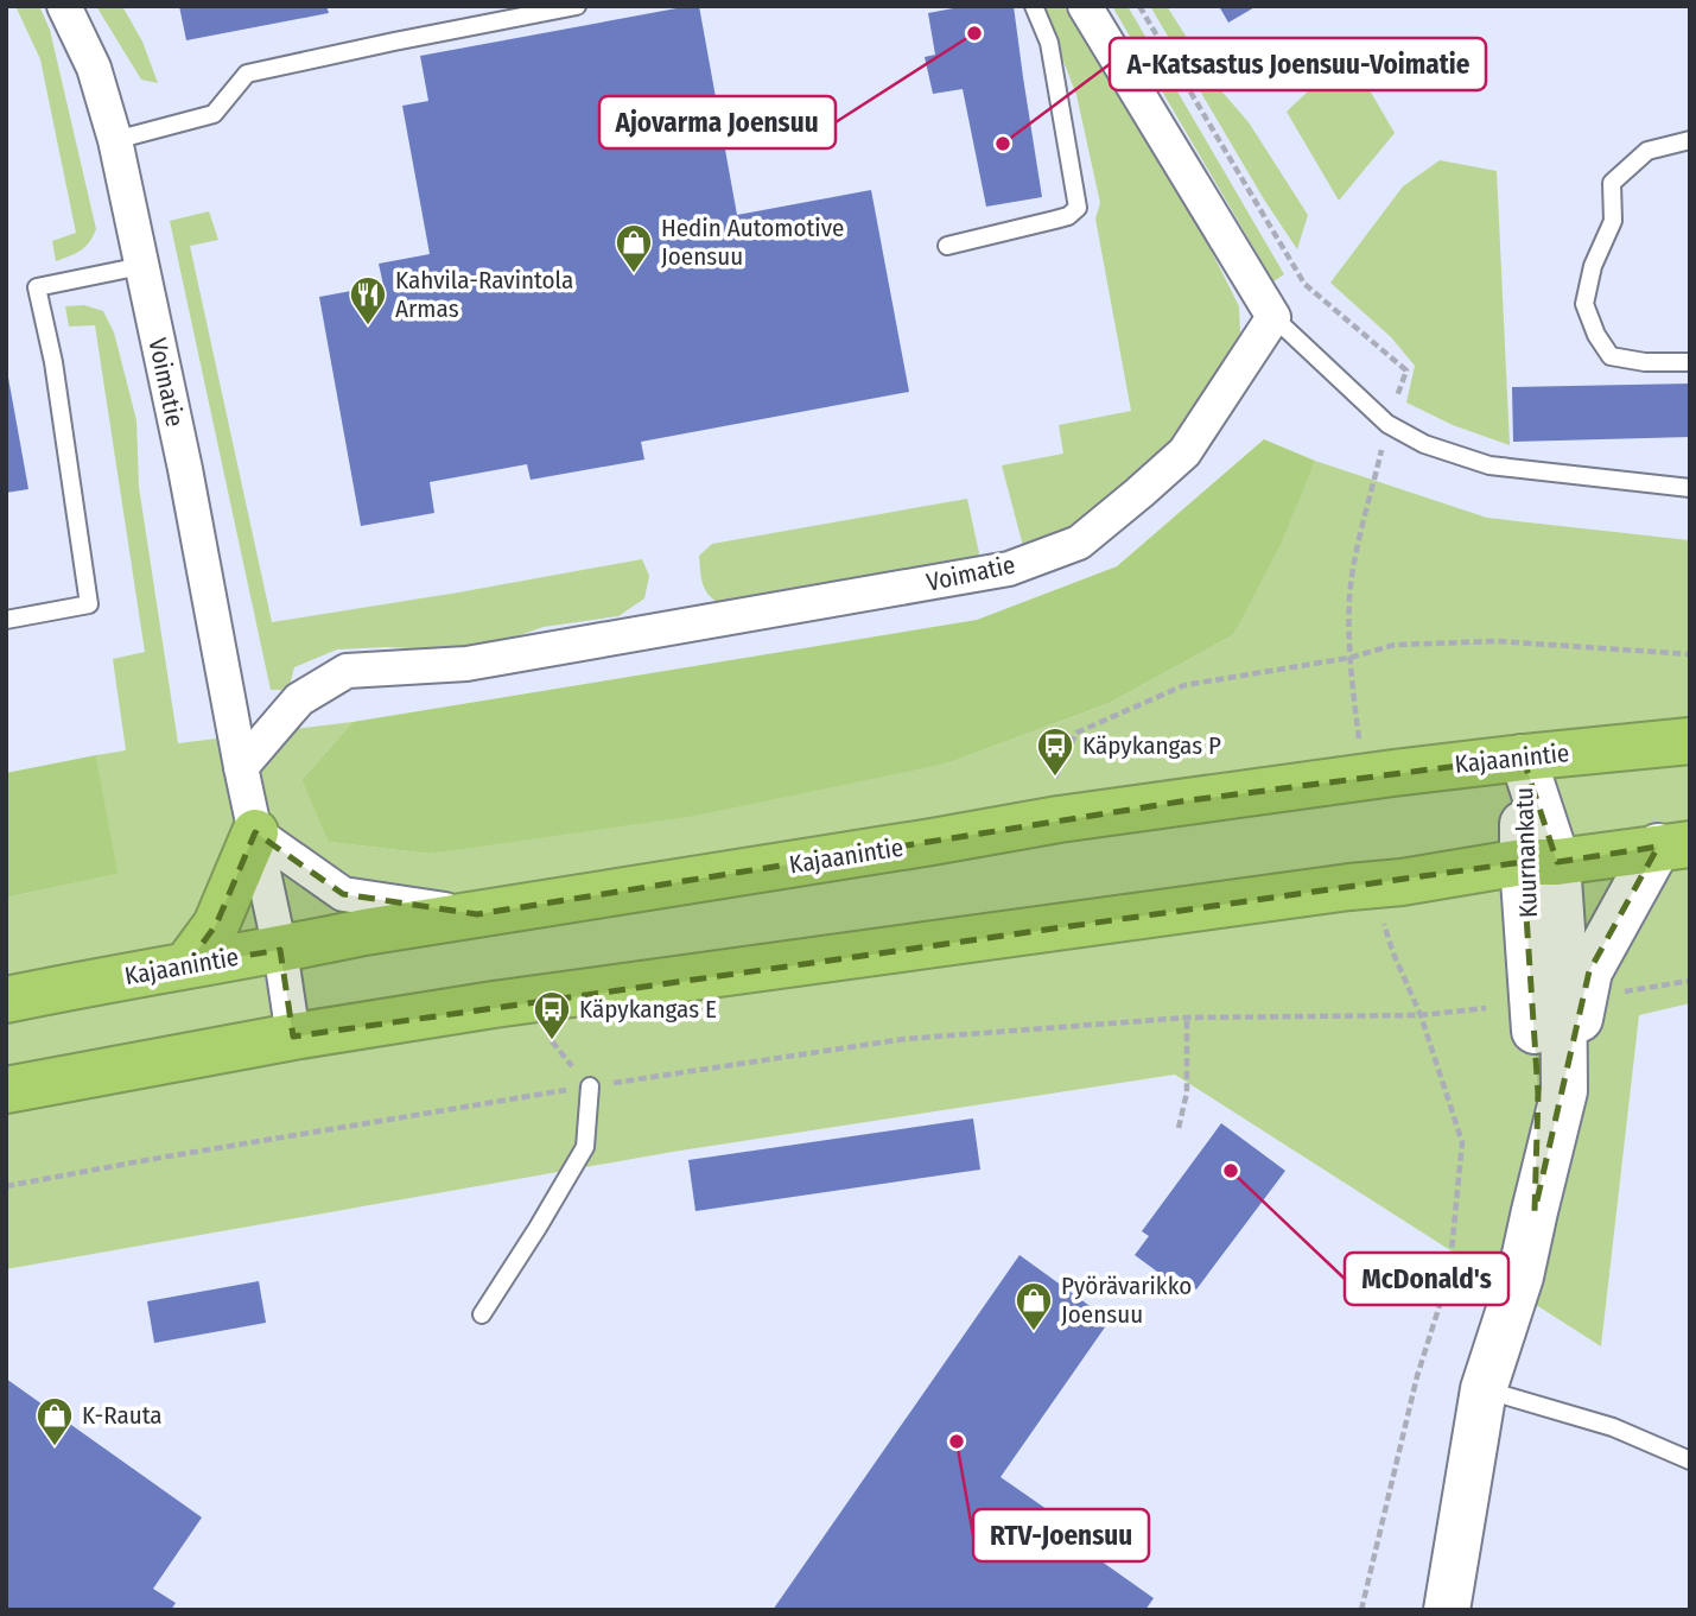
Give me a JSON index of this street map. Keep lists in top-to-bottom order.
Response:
{
  "streets": {
    "highway": ["Kajaanintie"],
    "street": ["Voimatie", "Kuurnankatu"]
  },
  "crossings": [
    ["Voimatie", "Kajaanintie"],
    ["Kajaanintie", "Kuurnankatu"]
  ],
  "places": {
    "other": [
      "Ajovarma Joensuu",
      "A-Katsastus Joensuu-Voimatie",
      "McDonald's",
      "RTV-Joensuu"
    ],
    "shop": ["Hedin Automotive Joensuu", "Pyörävarikko Joensuu", "K-Rauta"],
    "restaurant": ["Kahvila-Ravintola Armas"],
    "bus stop": ["Käpykangas P", "Käpykangas E"]
  }
}
